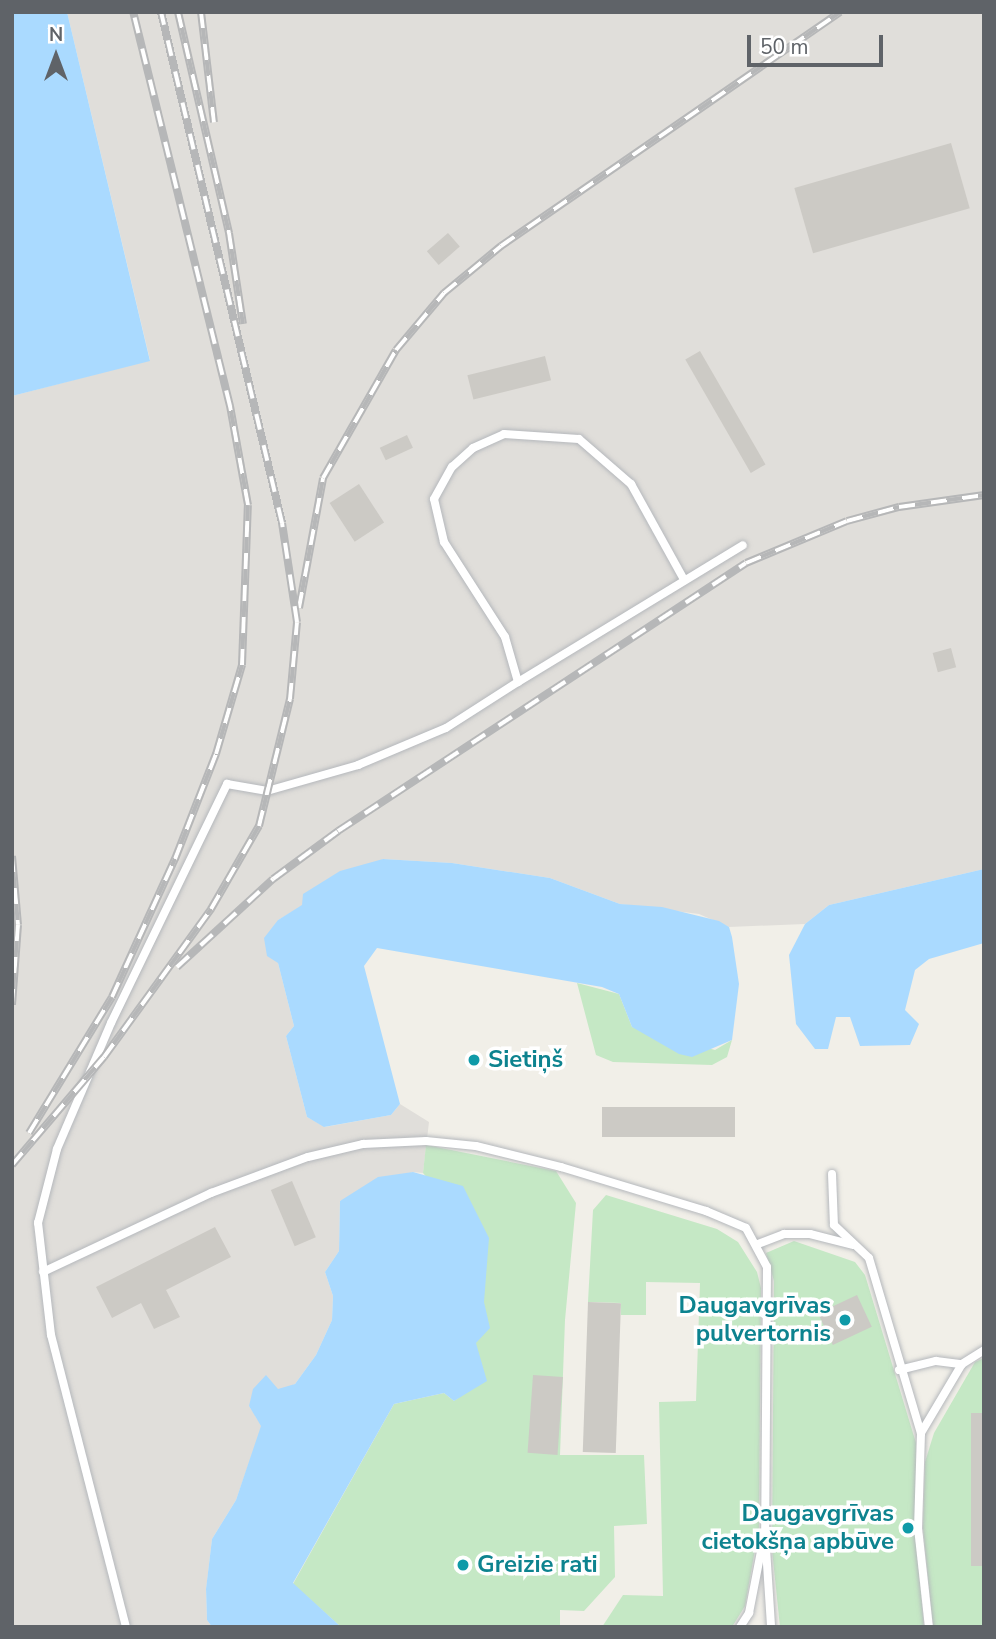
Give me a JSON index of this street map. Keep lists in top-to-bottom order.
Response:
{
  "places": [
    "Sietiņš",
    "Daugavgrīvas pulvertornis",
    "Daugavgrīvas cietokšņa apbūve",
    "Greizie rati"
  ],
  "scale_bar": "50 m",
  "north": "top"
}
